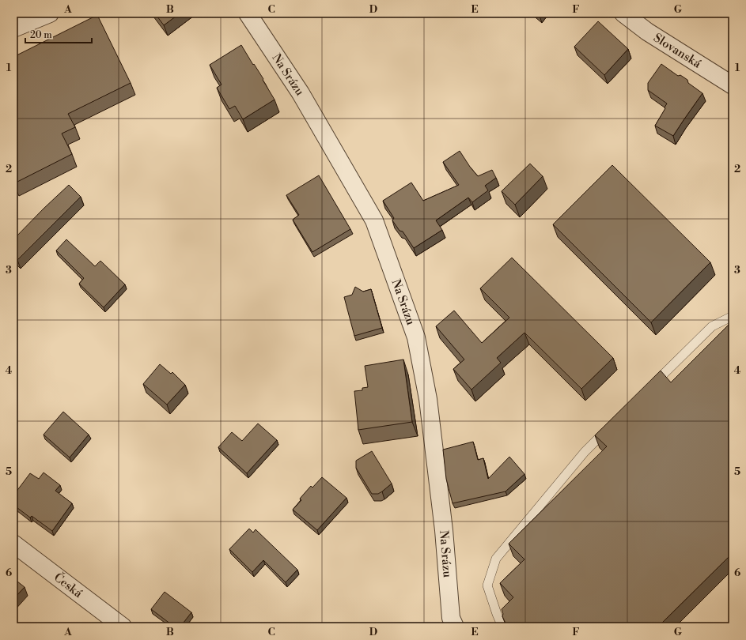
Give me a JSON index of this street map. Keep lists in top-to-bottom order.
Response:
{
  "streets": {
    "street": ["Slovanská", "Na Srázu", "Česká"]
  },
  "scale_bar": "20 m",
  "grid": {
    "columns": [
      "A",
      "B",
      "C",
      "D",
      "E",
      "F",
      "G"
    ],
    "rows": [
      "1",
      "2",
      "3",
      "4",
      "5",
      "6"
    ]
  }
}
